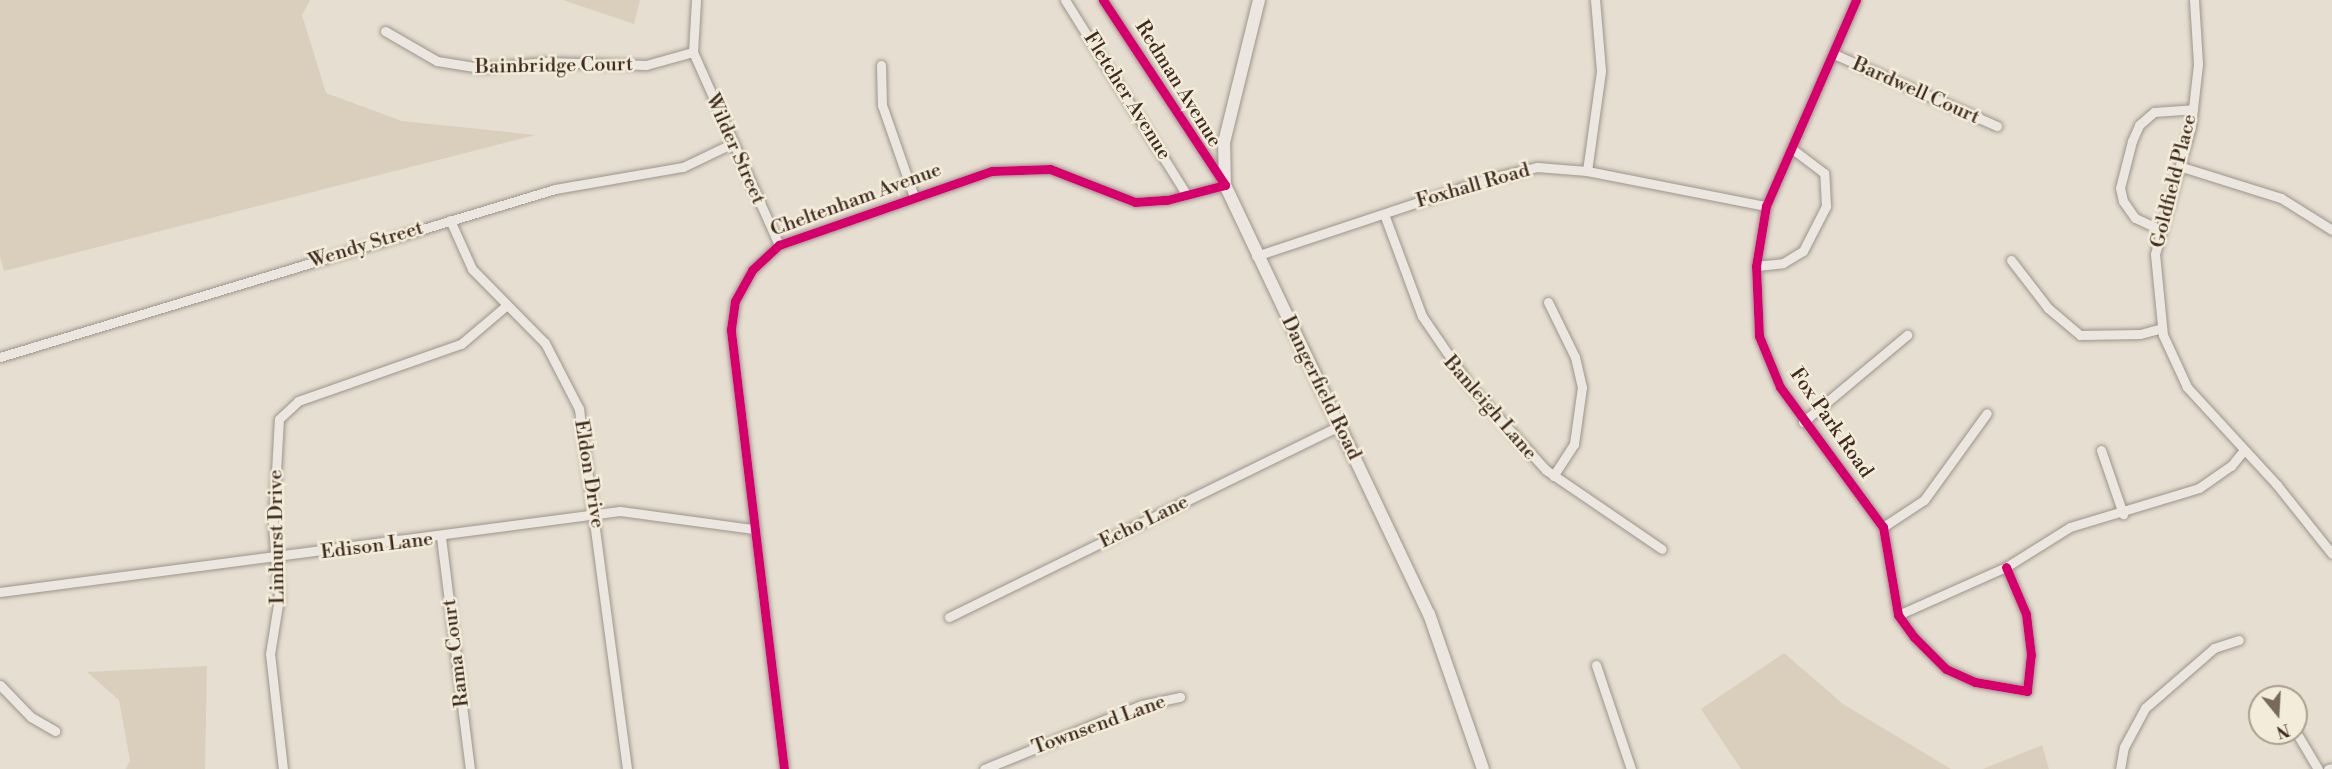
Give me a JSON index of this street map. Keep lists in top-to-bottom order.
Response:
{
  "streets": {
    "street": [
      "Bainbridge Court",
      "Redman Avenue",
      "Bardwell Court",
      "Fletcher Avenue",
      "Wilder Street",
      "Goldfield Place",
      "Foxhall Road",
      "Cheltenham Avenue",
      "Wendy Street",
      "Dangerfield Road",
      "Banleigh Lane",
      "Fox Park Road",
      "Eldon Drive",
      "Echo Lane",
      "Linhurst Drive",
      "Edison Lane",
      "Rama Court",
      "Townsend Lane"
    ]
  },
  "crossings": [
    ["Bainbridge Court", "Wilder Street"],
    ["Redman Avenue", "Cheltenham Avenue"],
    ["Redman Avenue", "Dangerfield Road"],
    ["Bardwell Court", "Fox Park Road"],
    ["Fletcher Avenue", "Cheltenham Avenue"],
    ["Wilder Street", "Cheltenham Avenue"],
    ["Wilder Street", "Wendy Street"],
    ["Foxhall Road", "Dangerfield Road"],
    ["Foxhall Road", "Banleigh Lane"],
    ["Foxhall Road", "Fox Park Road"],
    ["Cheltenham Avenue", "Dangerfield Road"],
    ["Cheltenham Avenue", "Edison Lane"],
    ["Wendy Street", "Eldon Drive"],
    ["Dangerfield Road", "Echo Lane"],
    ["Eldon Drive", "Linhurst Drive"],
    ["Eldon Drive", "Edison Lane"],
    ["Linhurst Drive", "Edison Lane"],
    ["Edison Lane", "Rama Court"]
  ],
  "north": "bottom"
}
